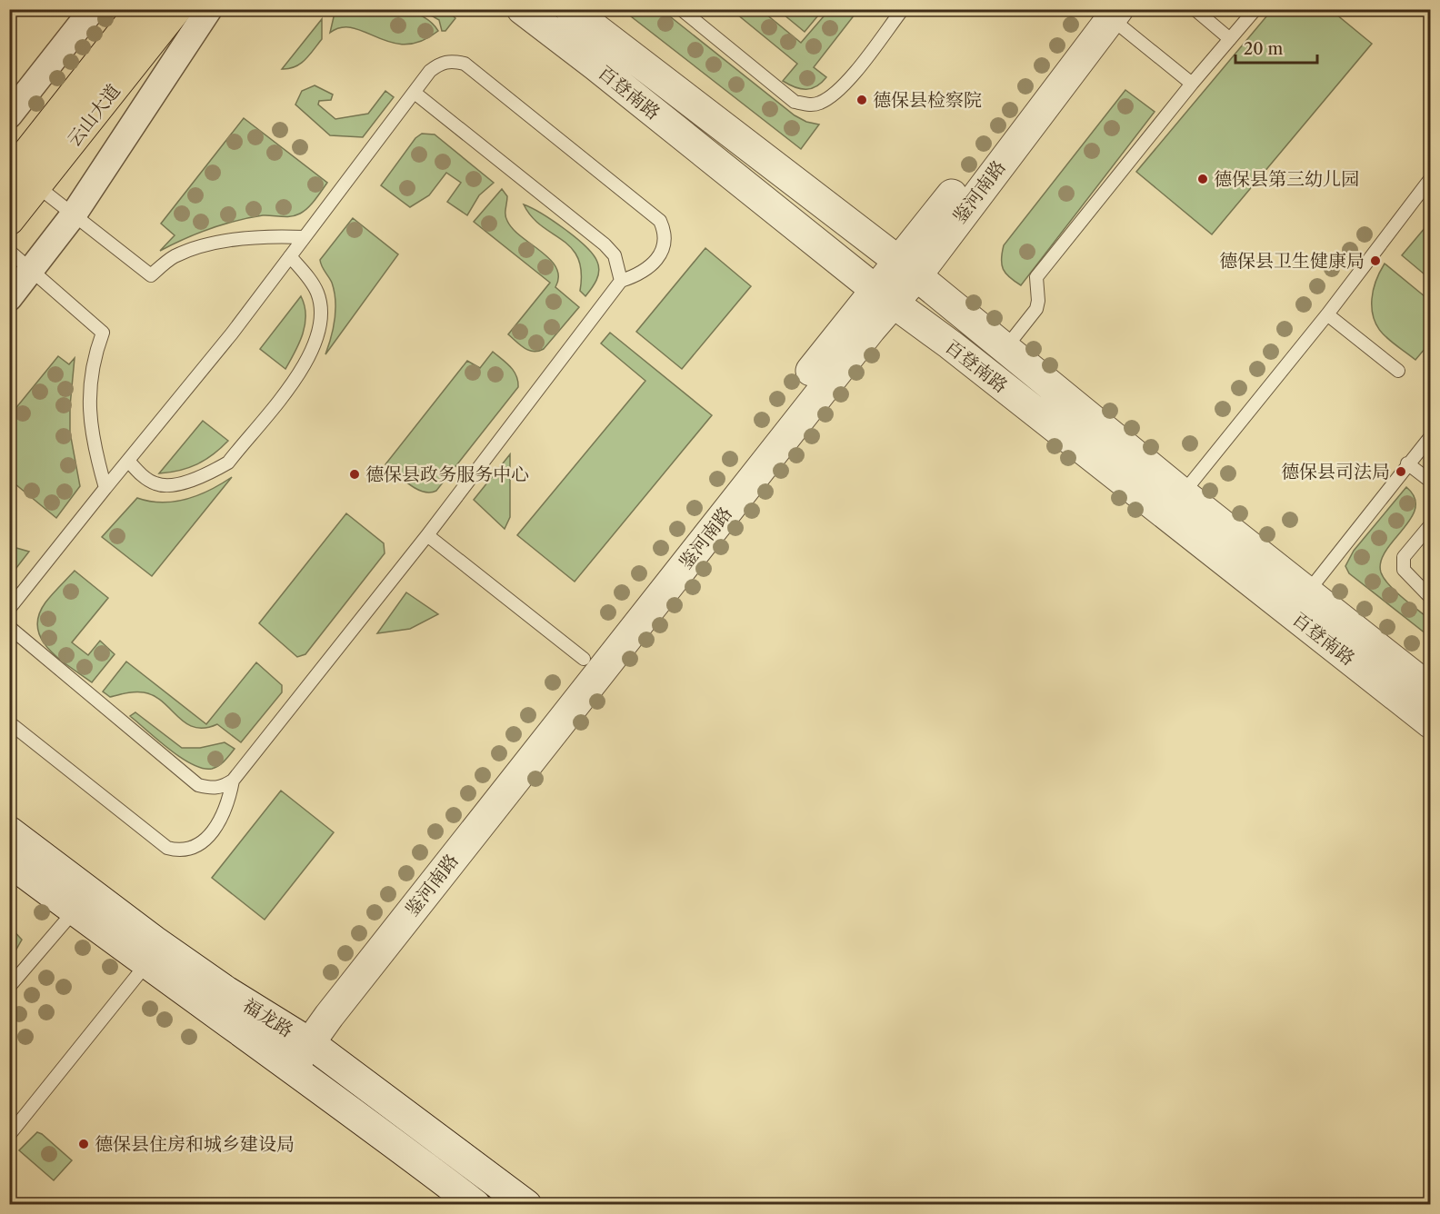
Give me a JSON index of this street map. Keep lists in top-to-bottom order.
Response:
{
  "streets": {
    "main road": ["云山大道"],
    "street": ["百登南路", "鉴河南路", "福龙路"]
  },
  "crossings": [
    ["百登南路", "鉴河南路"],
    ["鉴河南路", "福龙路"]
  ],
  "places": [
    "德保县检察院",
    "德保县第三幼儿园",
    "德保县卫生健康局",
    "德保县司法局",
    "德保县政务服务中心",
    "德保县住房和城乡建设局"
  ],
  "scale_bar": "20 m"
}
